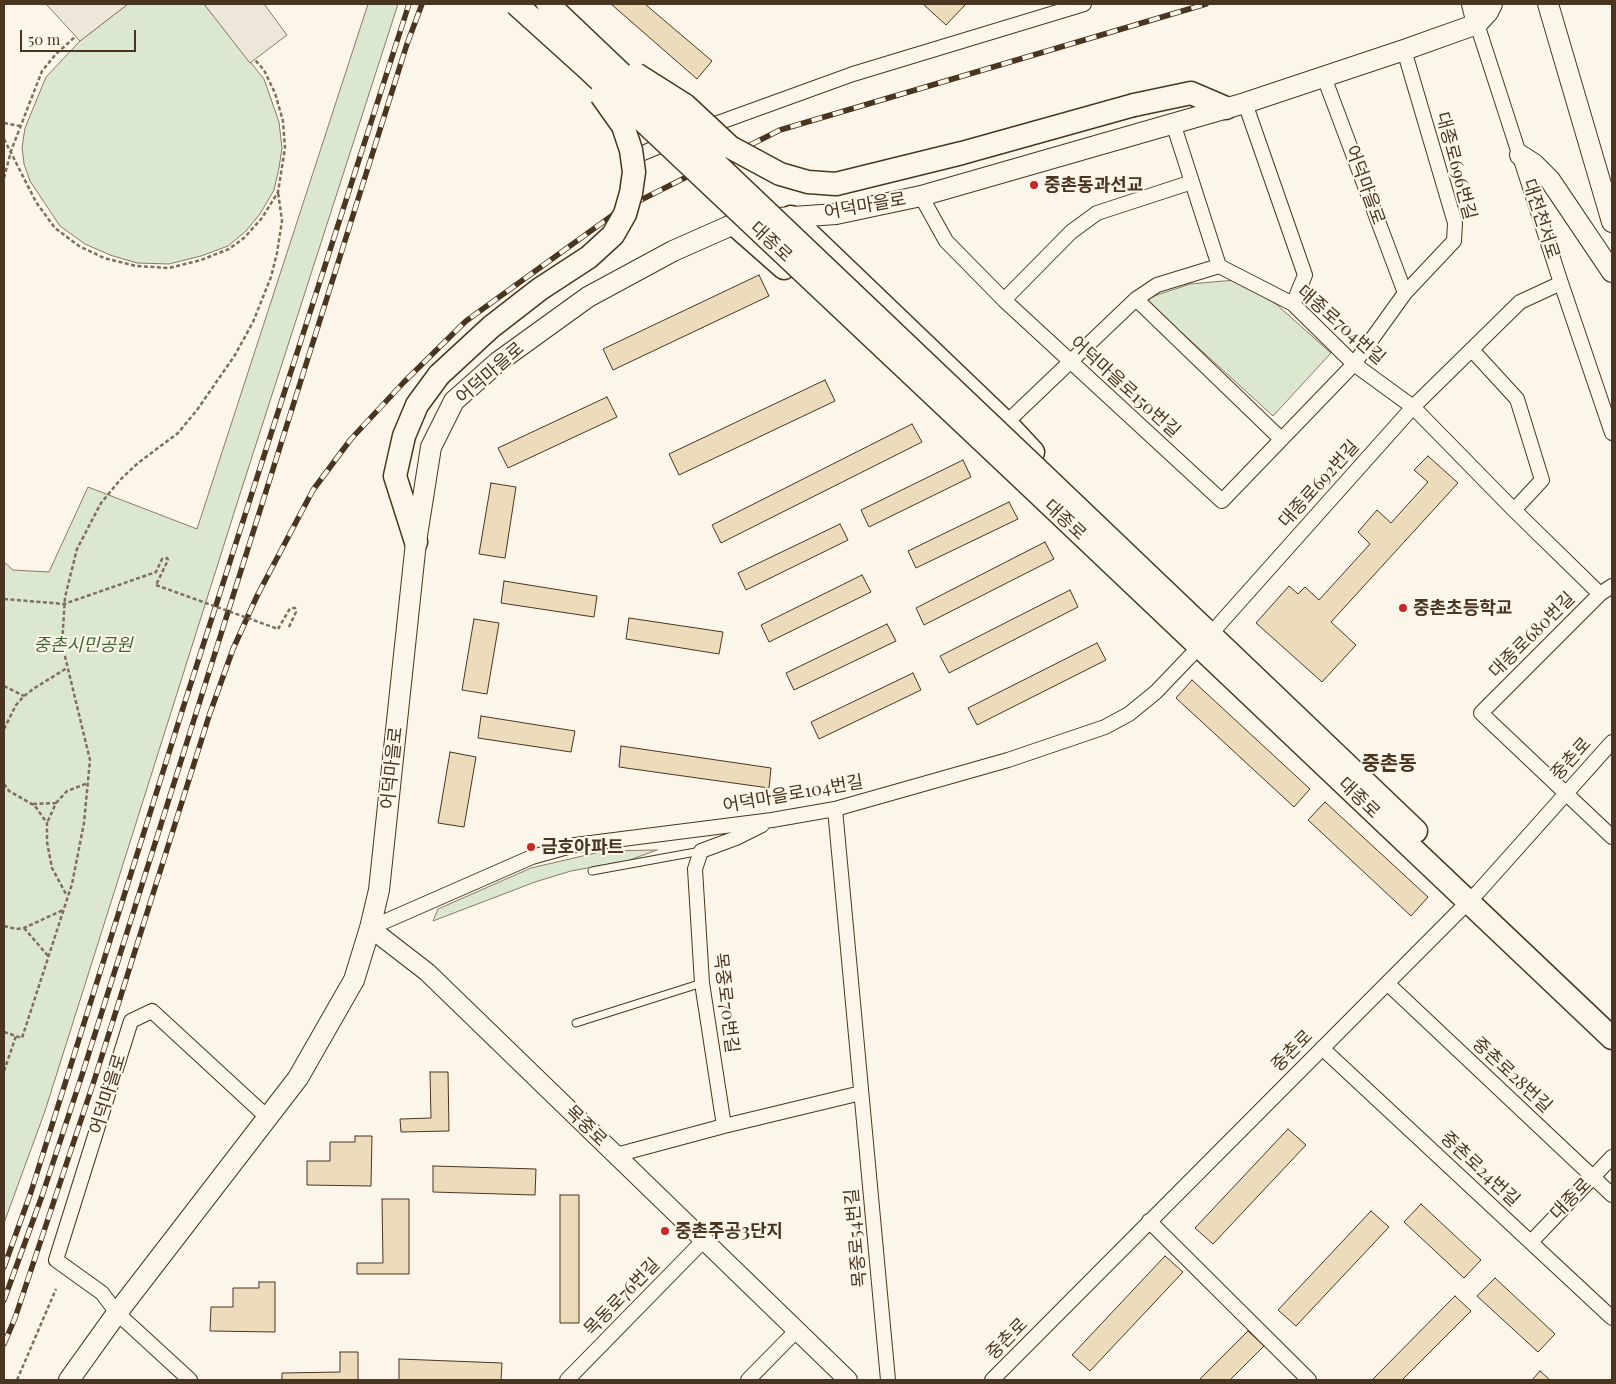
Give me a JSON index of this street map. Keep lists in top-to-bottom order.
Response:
{
  "streets": {
    "main road": ["어덕마을로", "대전천서로", "대종로"],
    "street": [
      "대종로696번길",
      "대종로704번길",
      "어덕마을로150번길",
      "대종로692번길",
      "대종로680번길",
      "중촌로",
      "어덕마을로104번길",
      "목중로70번길",
      "중촌로28번길",
      "목중로",
      "중촌로24번길",
      "목중로54번길",
      "목동로76번길"
    ]
  },
  "crossings": [
    ["대종로696번길", "어덕마을로"],
    ["대종로696번길", "대종로704번길"],
    ["대종로696번길", "어덕마을로150번길"],
    ["어덕마을로", "대전천서로"],
    ["어덕마을로", "어덕마을로150번길"],
    ["어덕마을로", "어덕마을로104번길"],
    ["어덕마을로", "목중로"],
    ["대전천서로", "대종로692번길"],
    ["대종로", "대종로692번길"],
    ["대종로", "중촌로"],
    ["대종로", "어덕마을로104번길"],
    ["대종로", "중촌로28번길"],
    ["대종로", "중촌로24번길"],
    ["대종로704번길", "대종로692번길"],
    ["대종로704번길", "대종로680번길"],
    ["대종로692번길", "어덕마을로104번길"],
    ["대종로680번길", "중촌로"],
    ["중촌로", "중촌로28번길"],
    ["중촌로", "중촌로24번길"],
    ["어덕마을로104번길", "목중로"],
    ["어덕마을로104번길", "목중로54번길"],
    ["목중로", "목동로76번길"]
  ],
  "districts": ["중촌동"],
  "parks": ["중촌시민공원"],
  "places": [
    "중촌동과선교",
    "중촌초등학교",
    "금호아파트",
    "중촌주공3단지"
  ],
  "scale_bar": "50 m"
}
